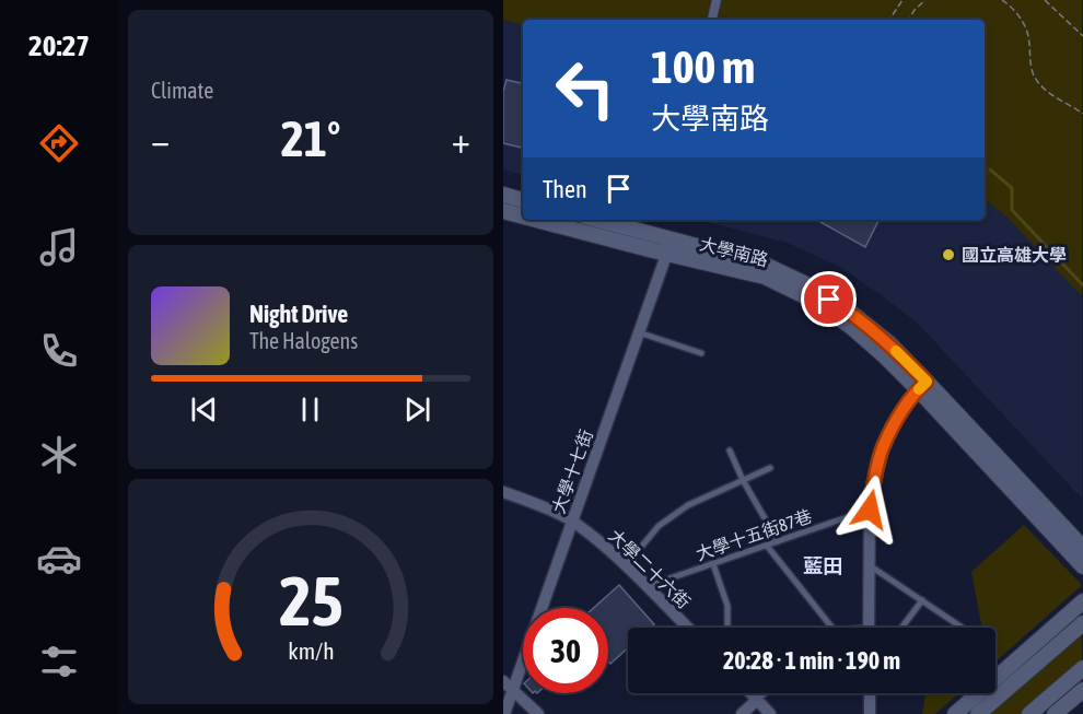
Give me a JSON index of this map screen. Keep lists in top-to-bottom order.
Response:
{
  "streets": {
    "street": ["大學南路", "大學十七街", "大學二十六街"],
    "lane": ["大學十五街87巷"]
  },
  "crossings": [
    ["大學南路", "大學十七街"],
    ["大學十七街", "大學二十六街"],
    ["大學十五街87巷", "大學二十六街"]
  ],
  "districts": ["藍田"],
  "places": ["國立高雄大學"],
  "page": {
    "tabs": "20:27",
    "tile": "Climate",
    "turn": ["100 m", "大學南路"],
    "heat": ["−", "21°", "+"],
    "then": "Then",
    "song": ["Night Drive", "The Halogens"],
    "limit": "30",
    "trip": "20:28 · 1 min · 190 m",
    "gauge": ["25", "km/h"]
  }
}
